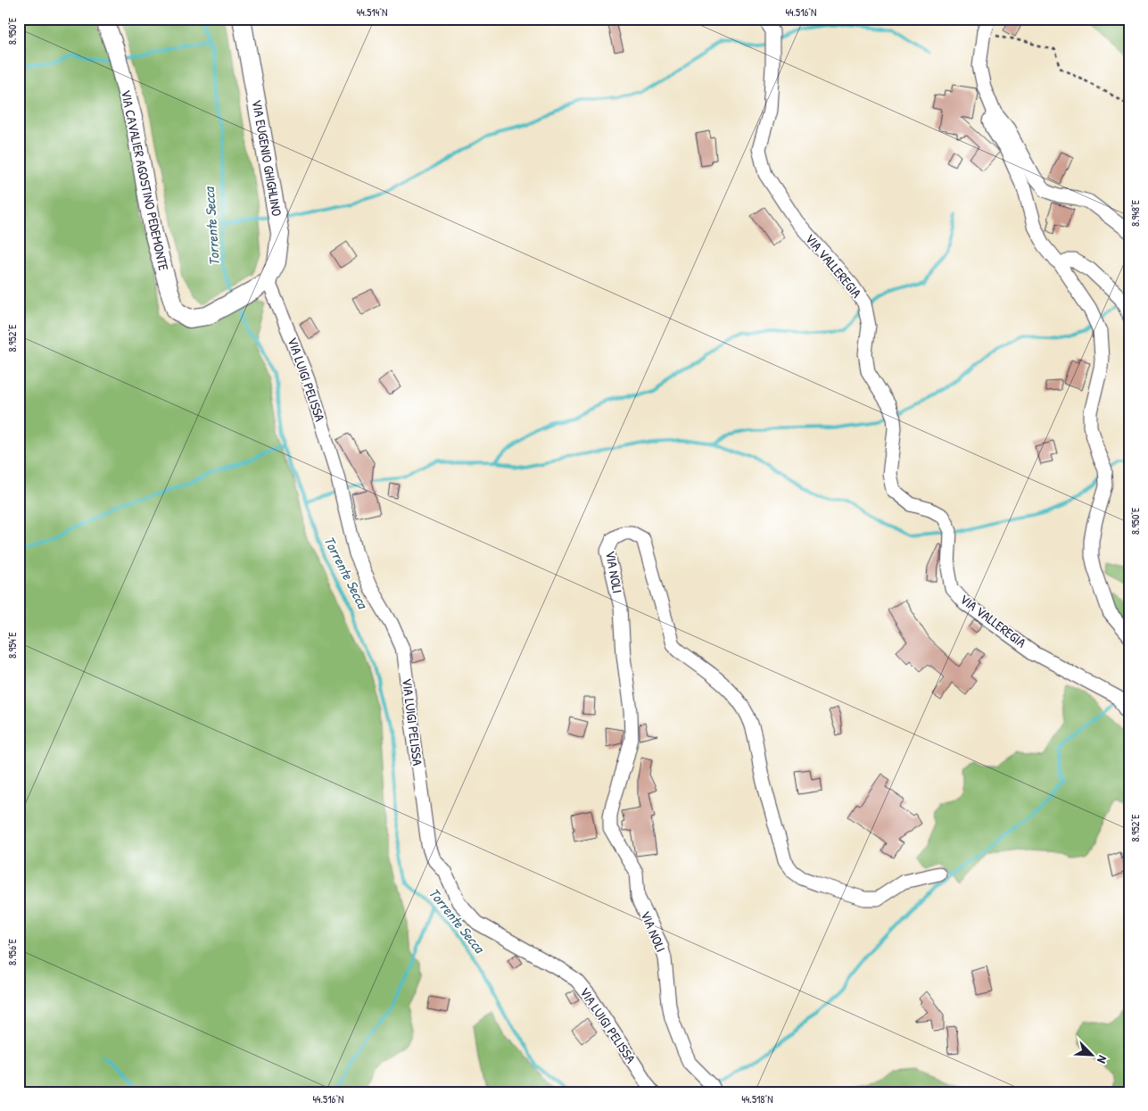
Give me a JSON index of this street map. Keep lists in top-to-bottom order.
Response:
{
  "streets": {
    "main road": ["VIA EUGENIO GHIGHLINO", "VIA CAVALIER AGOSTINO PEDEMONTE"],
    "street": ["VIA VALLEREGIA", "VIA LUIGI PELISSA", "VIA NOLI"]
  },
  "crossings": [
    ["VIA EUGENIO GHIGHLINO", "VIA CAVALIER AGOSTINO PEDEMONTE"],
    ["VIA EUGENIO GHIGHLINO", "VIA LUIGI PELISSA"],
    ["VIA CAVALIER AGOSTINO PEDEMONTE", "VIA LUIGI PELISSA"]
  ],
  "water": ["Torrente Secca"],
  "north": "bottom right",
  "coordinates": [
    "44.514°N",
    "44.516°N",
    "8.950°E",
    "8.948°E",
    "8.952°E",
    "8.954°E",
    "8.956°E",
    "44.518°N"
  ]
}
